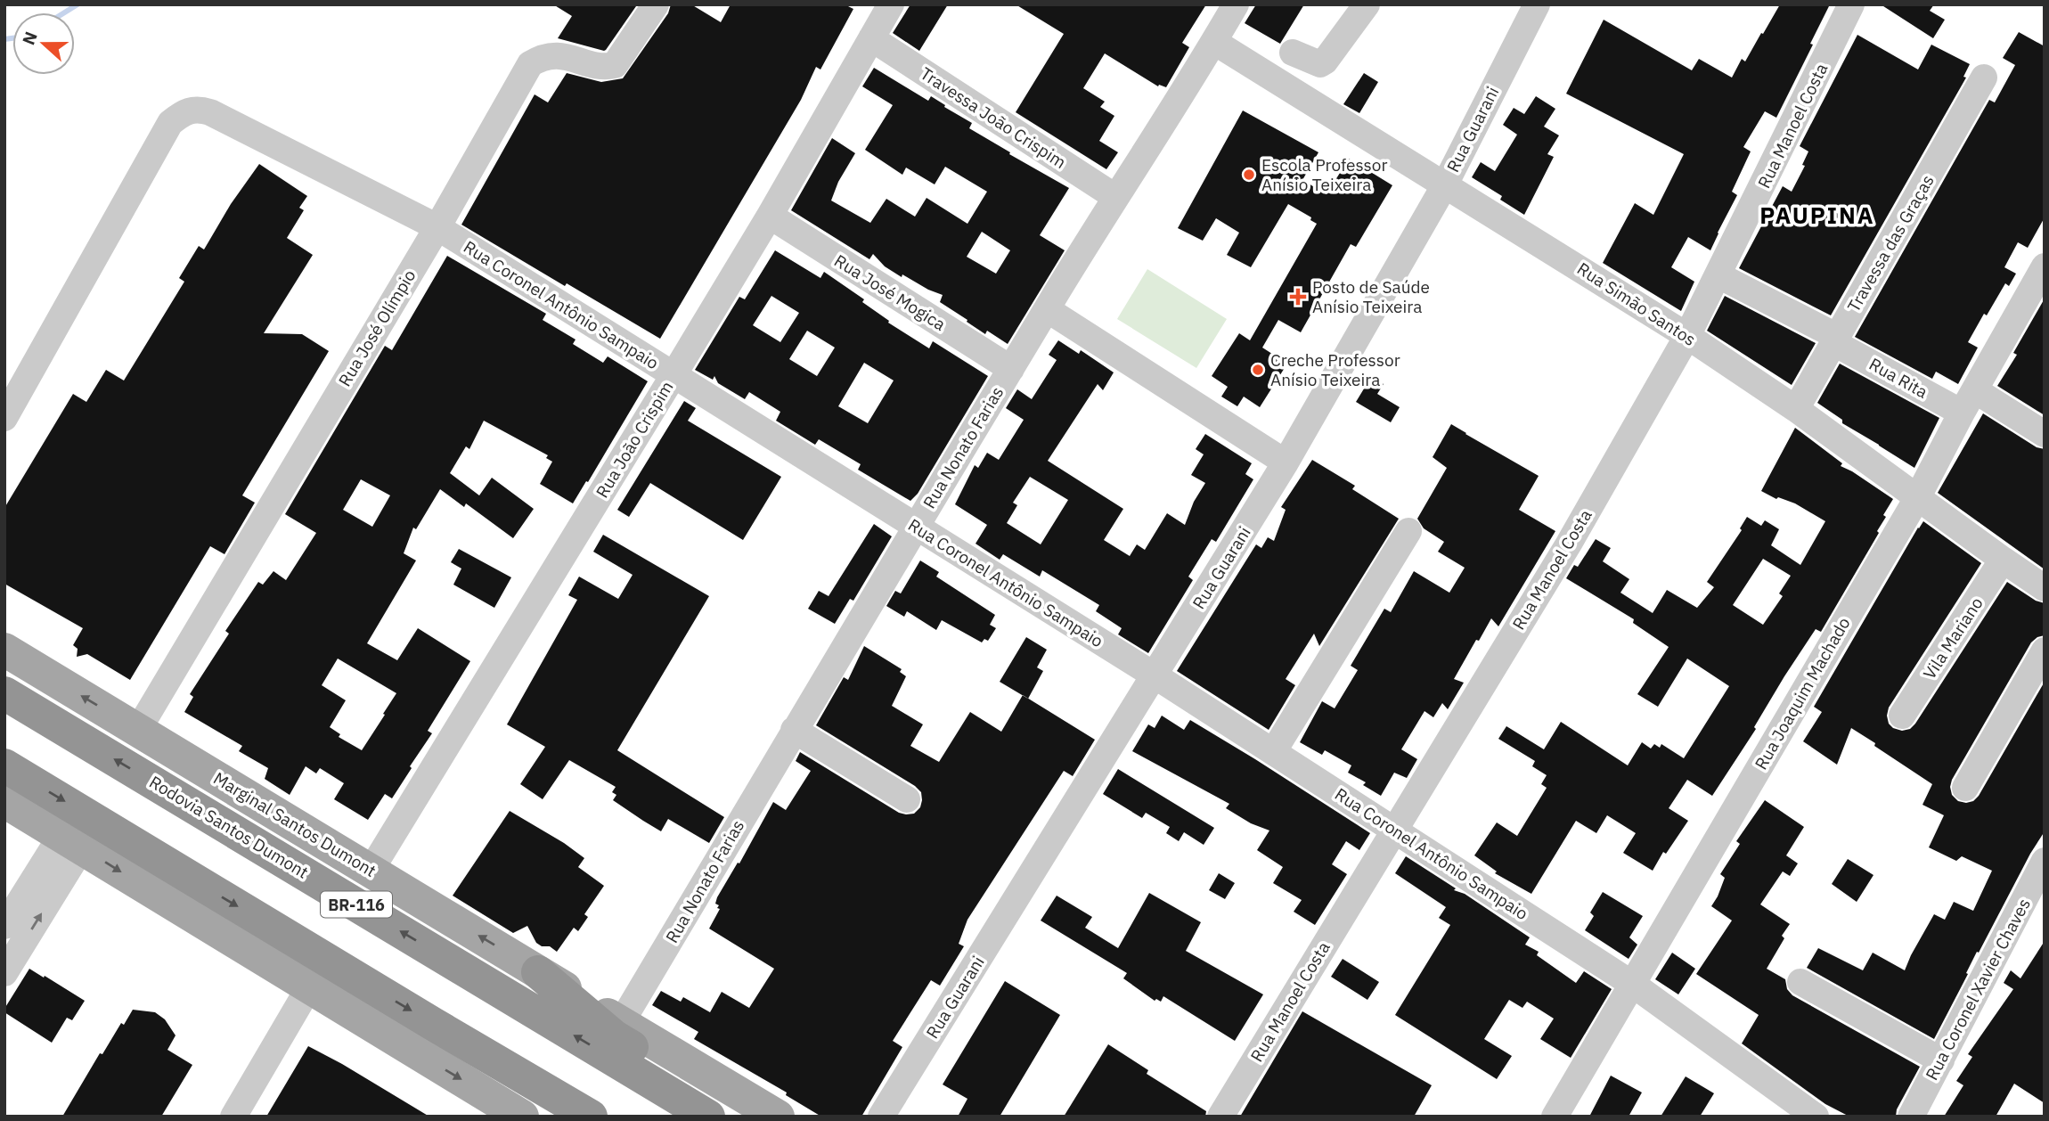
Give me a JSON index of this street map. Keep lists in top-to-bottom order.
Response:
{
  "streets": {
    "highway": ["Rodovia Santos Dumont", "BR-116"],
    "main road": ["Marginal Santos Dumont"],
    "street": [
      "Travessa João Crispim",
      "Rua Manoel Costa",
      "Rua Guarani",
      "Travessa das Graças",
      "Rua José Mogica",
      "Rua Simão Santos",
      "Rua Coronel Antônio Sampaio",
      "Rua José Olímpio",
      "Rua Rita",
      "Rua João Crispim",
      "Rua Nonato Farias",
      "Vila Mariano",
      "Rua Joaquim Machado",
      "Rua Coronel Xavier Chaves"
    ]
  },
  "crossings": [
    ["Travessa João Crispim", "Rua João Crispim"],
    ["Travessa João Crispim", "Rua Nonato Farias"],
    ["Rua Manoel Costa", "Rua Simão Santos"],
    ["Rua Manoel Costa", "Rua Coronel Antônio Sampaio"],
    ["Rua Manoel Costa", "Rua Rita"],
    ["Rua Guarani", "Rua Simão Santos"],
    ["Rua Guarani", "Rua Coronel Antônio Sampaio"],
    ["Travessa das Graças", "Rua Simão Santos"],
    ["Travessa das Graças", "Rua Rita"],
    ["Rua José Mogica", "Rua João Crispim"],
    ["Rua José Mogica", "Rua Nonato Farias"],
    ["Rua Simão Santos", "Rua Nonato Farias"],
    ["Rua Simão Santos", "Vila Mariano"],
    ["Rua Simão Santos", "Rua Joaquim Machado"],
    ["Rua Coronel Antônio Sampaio", "Rua José Olímpio"],
    ["Rua Coronel Antônio Sampaio", "Rua João Crispim"],
    ["Rua Coronel Antônio Sampaio", "Rua Nonato Farias"],
    ["Rua Coronel Antônio Sampaio", "Rua Joaquim Machado"],
    ["Rua José Olímpio", "Marginal Santos Dumont"],
    ["Rua Rita", "Rua Joaquim Machado"],
    ["Rua João Crispim", "Marginal Santos Dumont"],
    ["Rua Nonato Farias", "Marginal Santos Dumont"]
  ],
  "districts": ["PAUPINA"],
  "places": {
    "other": ["Escola Professor Anísio Teixeira", "Creche Professor Anísio Teixeira"],
    "health": ["Posto de Saúde Anísio Teixeira"]
  },
  "north": "left"
}
